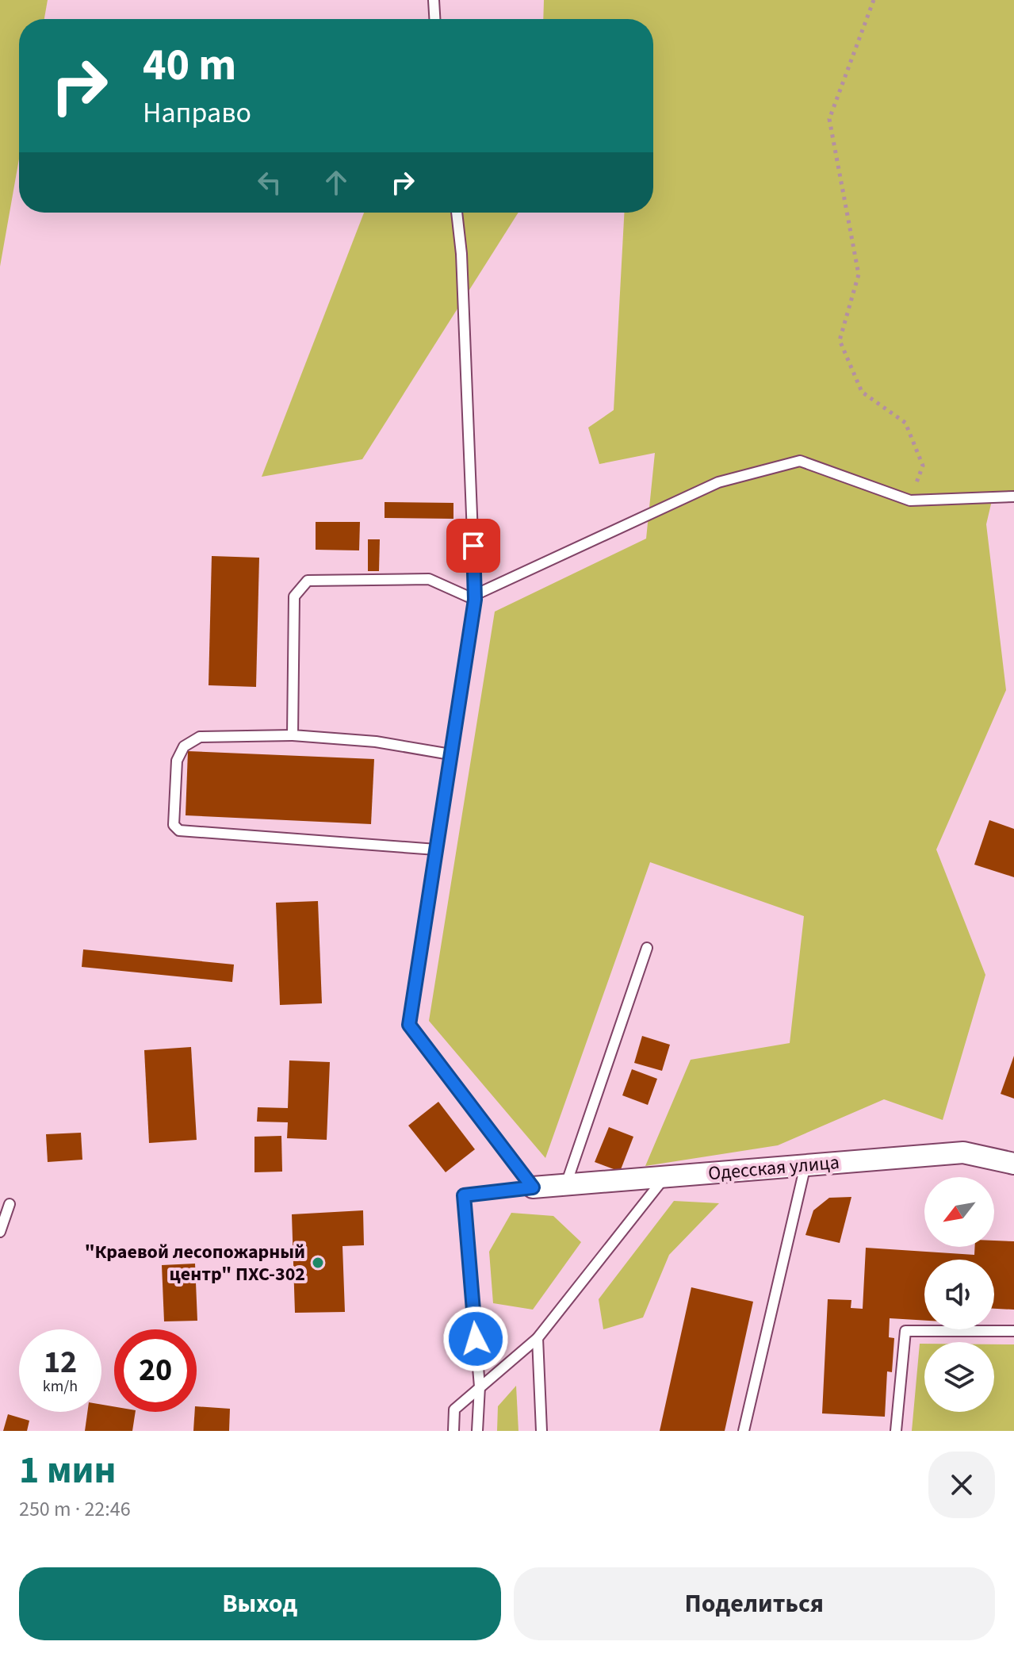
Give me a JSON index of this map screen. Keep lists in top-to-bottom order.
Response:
{
  "streets": {
    "street": ["Одесская улица"]
  },
  "places": ["\"Краевой лесопожарный центр\" ПХС-302"],
  "north": "bottom left",
  "page": {
    "turn": ["40 m", "Направо"],
    "speed": "12 km/h",
    "limit": "20",
    "heading": ["1 мин", "250 m · 22:46"],
    "buttons": ["Выход", "Поделиться"]
  }
}
